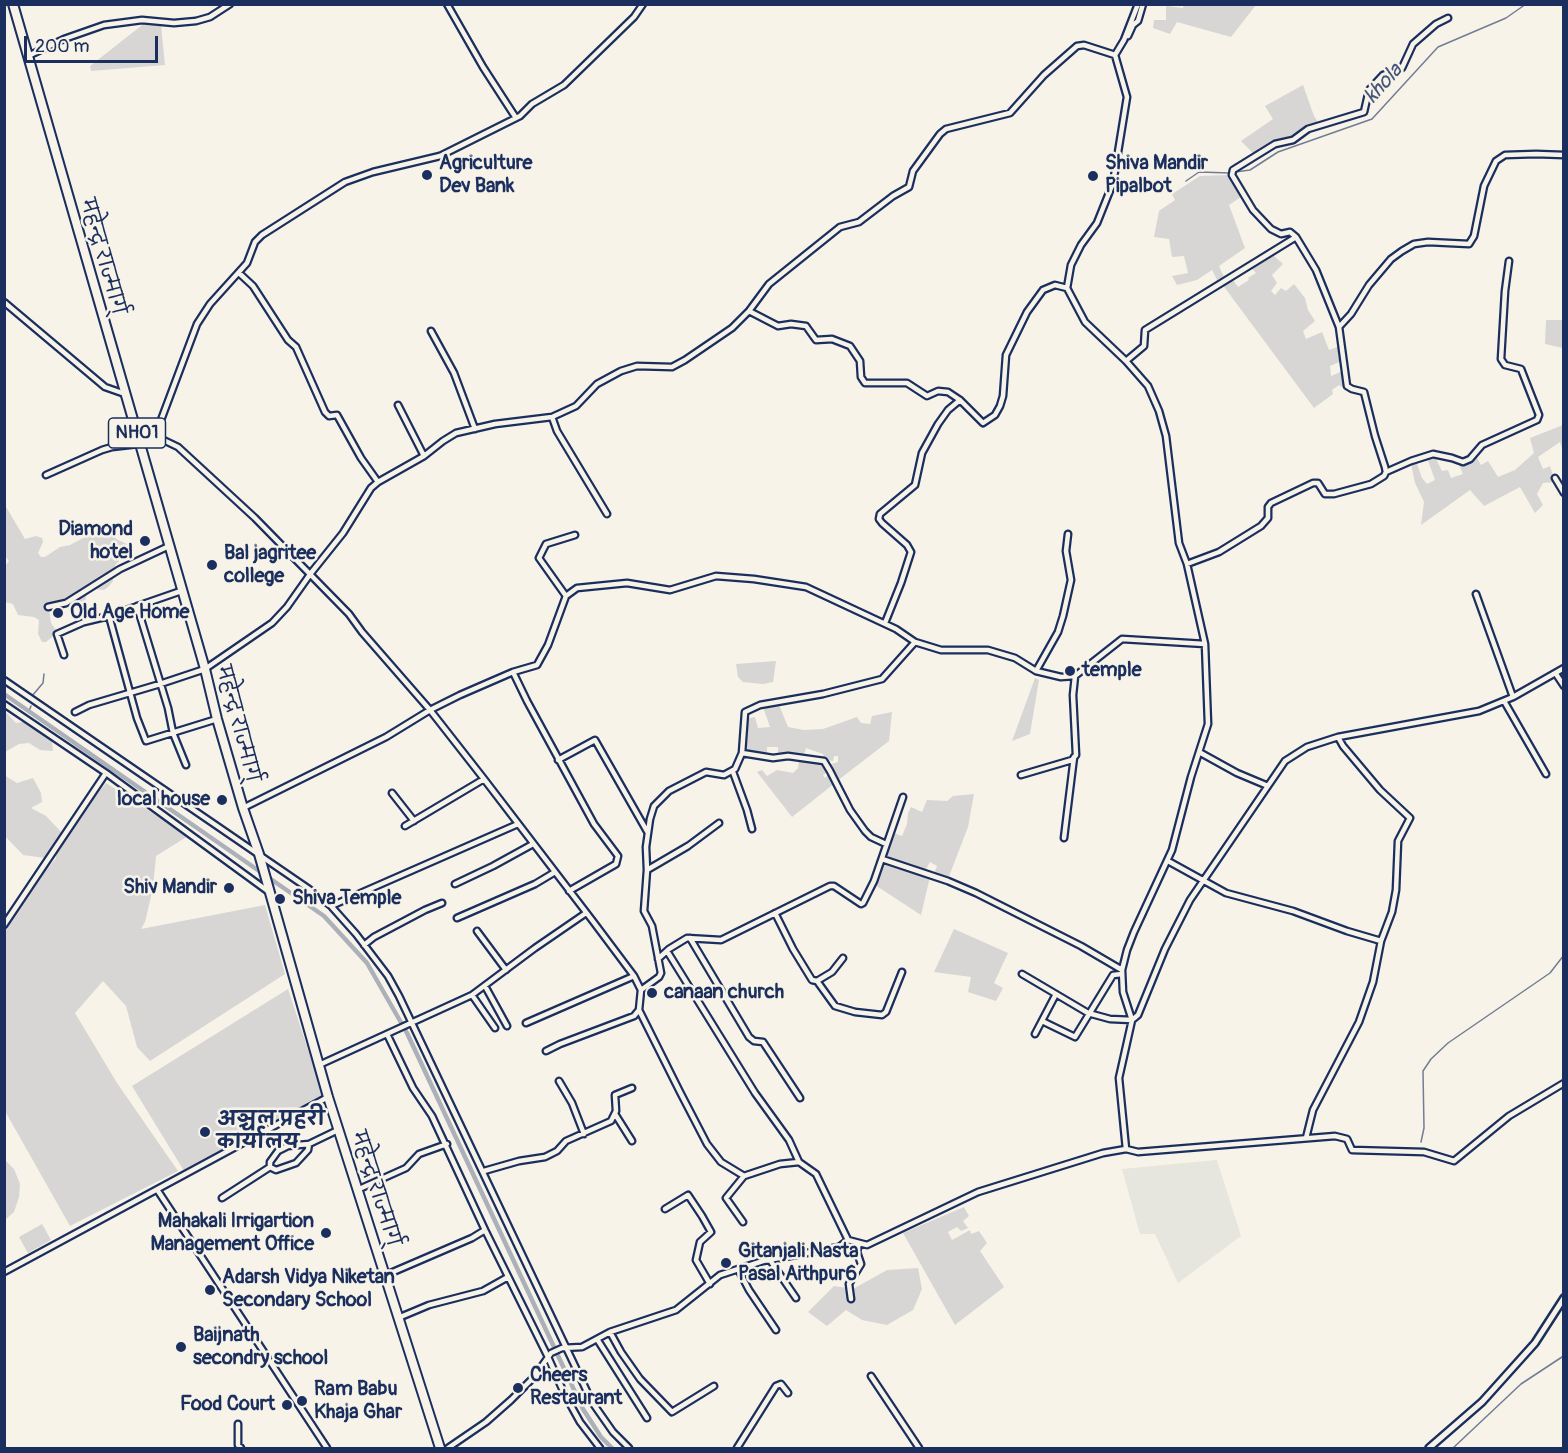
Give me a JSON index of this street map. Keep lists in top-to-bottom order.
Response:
{
  "streets": {
    "highway": ["महेन्द्र राज्मार्ग्", "NH01"]
  },
  "water": ["khola"],
  "places": [
    "Agriculture Dev Bank",
    "Shiva Mandir Pipalbot",
    "Diamond hotel",
    "Bal jagritee college",
    "Old Age Home",
    "temple",
    "local house",
    "Shiv Mandir",
    "Shiva Temple",
    "canaan church",
    "अञ्चल प्रहरी कार्यालय",
    "Mahakali Irrigartion Management Office",
    "Gitanjali Nasta Pasal Aithpur6",
    "Adarsh Vidya Niketan Secondary School",
    "Baijnath secondry school",
    "Cheers Restaurant",
    "Ram Babu Khaja Ghar",
    "Food Court"
  ],
  "scale_bar": "200 m"
}
